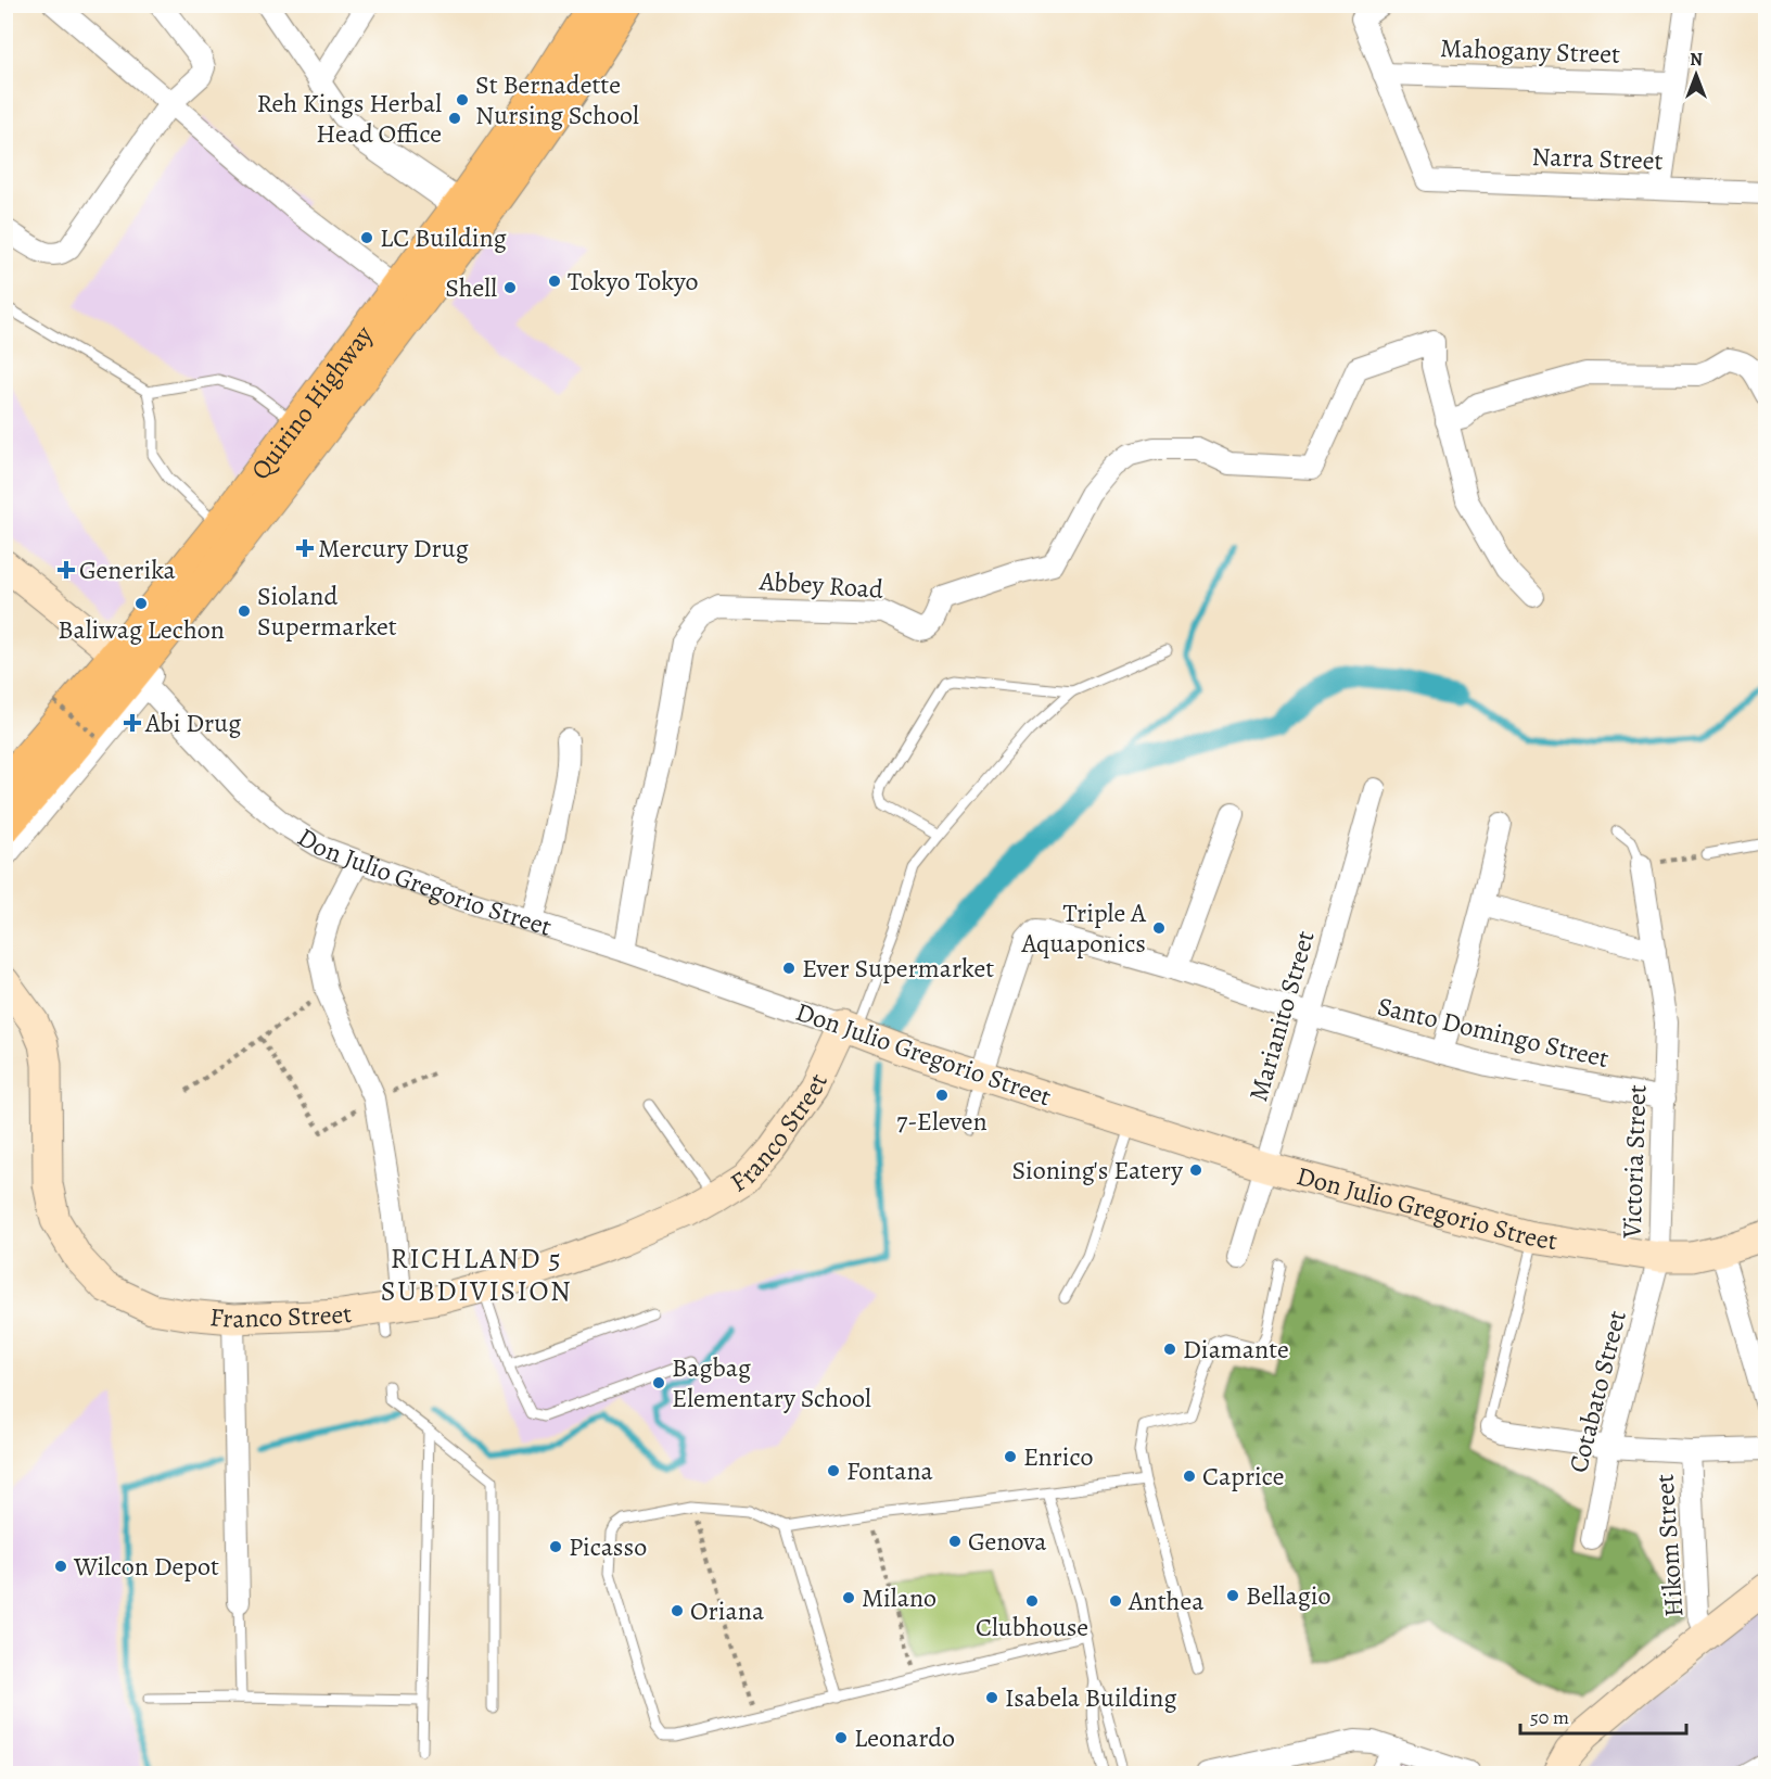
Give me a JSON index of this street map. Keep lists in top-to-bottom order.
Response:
{
  "streets": {
    "main road": ["Quirino Highway"],
    "street": [
      "Mahogany Street",
      "Narra Street",
      "Abbey Road",
      "Don Julio Gregorio Street",
      "Marianito Street",
      "Santo Domingo Street",
      "Franco Street",
      "Victoria Street",
      "Cotabato Street",
      "Hikom Street"
    ]
  },
  "crossings": [
    ["Mahogany Street", "Narra Street"],
    ["Quirino Highway", "Don Julio Gregorio Street"],
    ["Abbey Road", "Don Julio Gregorio Street"],
    ["Don Julio Gregorio Street", "Marianito Street"],
    ["Don Julio Gregorio Street", "Santo Domingo Street"],
    ["Don Julio Gregorio Street", "Franco Street"],
    ["Don Julio Gregorio Street", "Victoria Street"],
    ["Don Julio Gregorio Street", "Cotabato Street"],
    ["Marianito Street", "Santo Domingo Street"],
    ["Santo Domingo Street", "Victoria Street"],
    ["Victoria Street", "Cotabato Street"]
  ],
  "districts": ["RICHLAND 5 SUBDIVISION"],
  "places": {
    "other": [
      "St Bernadette Nursing School",
      "Reh Kings Herbal Head Office",
      "LC Building",
      "Tokyo Tokyo",
      "Shell",
      "Baliwag Lechon",
      "Sioland Supermarket",
      "Triple A Aquaponics",
      "Ever Supermarket",
      "7-Eleven",
      "Sioning's Eatery",
      "Diamante",
      "Bagbag Elementary School",
      "Enrico",
      "Fontana",
      "Caprice",
      "Genova",
      "Picasso",
      "Wilcon Depot",
      "Bellagio",
      "Milano",
      "Clubhouse",
      "Anthea",
      "Oriana",
      "Isabela Building",
      "Leonardo"
    ],
    "health": ["Mercury Drug", "Generika", "Abi Drug"]
  },
  "scale_bar": "50 m",
  "north": "top"
}
